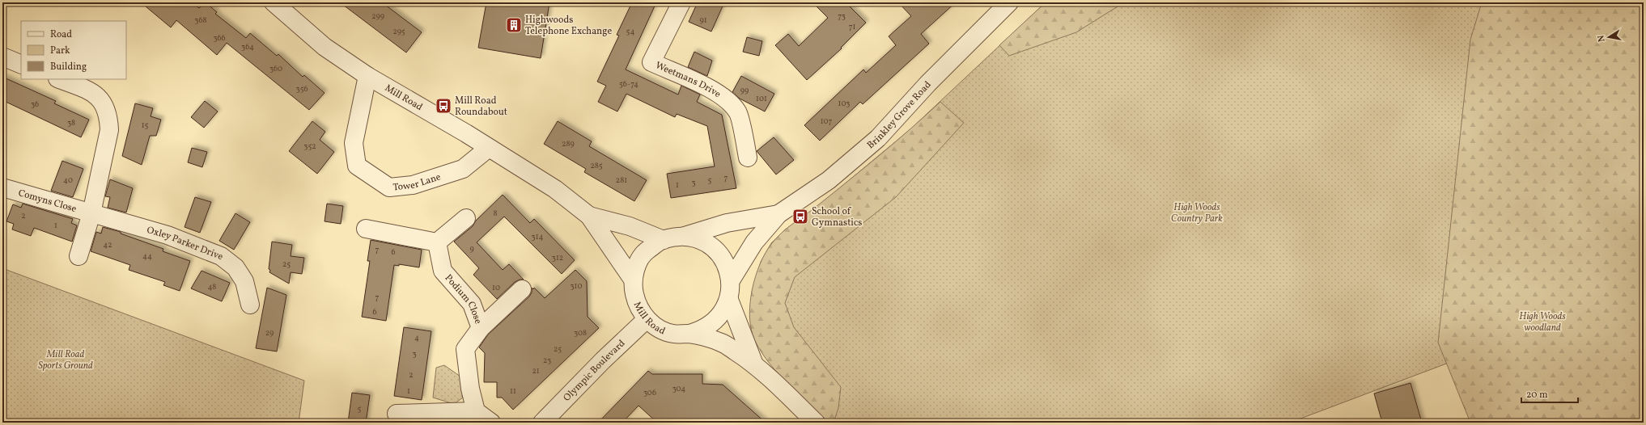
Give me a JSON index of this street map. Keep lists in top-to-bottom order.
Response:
{
  "streets": {
    "street": [
      "Weetmans Drive",
      "Mill Road",
      "Brinkley Grove Road",
      "Tower Lane",
      "Comyns Close",
      "Oxley Parker Drive",
      "Podium Close",
      "Olympic Boulevard"
    ]
  },
  "crossings": [
    ["Mill Road", "Brinkley Grove Road"],
    ["Mill Road", "Tower Lane"],
    ["Mill Road", "Olympic Boulevard"],
    ["Brinkley Grove Road", "Olympic Boulevard"],
    ["Comyns Close", "Oxley Parker Drive"]
  ],
  "parks": ["High Woods Country Park", "High Woods woodland", "Mill Road Sports Ground"],
  "places": {
    "building": ["Highwoods Telephone Exchange"],
    "bus stop": ["Mill Road Roundabout", "School of Gymnastics"]
  },
  "house_numbers": [
    "299",
    "73",
    "368",
    "91",
    "71",
    "295",
    "54",
    "366",
    "364",
    "360",
    "56-74",
    "356",
    "99",
    "101",
    "103",
    "36",
    "107",
    "38",
    "15",
    "289",
    "352",
    "285",
    "7",
    "40",
    "281",
    "5",
    "3",
    "1",
    "8",
    "2",
    "1",
    "314",
    "42",
    "9",
    "7",
    "6",
    "44",
    "312",
    "25",
    "310",
    "48",
    "10",
    "7",
    "6",
    "29",
    "308",
    "4",
    "25",
    "3",
    "23",
    "21",
    "2",
    "304",
    "1",
    "11",
    "306",
    "5"
  ],
  "legend": ["Road", "Park", "Building"],
  "scale_bar": "20 m",
  "north": "left"
}
